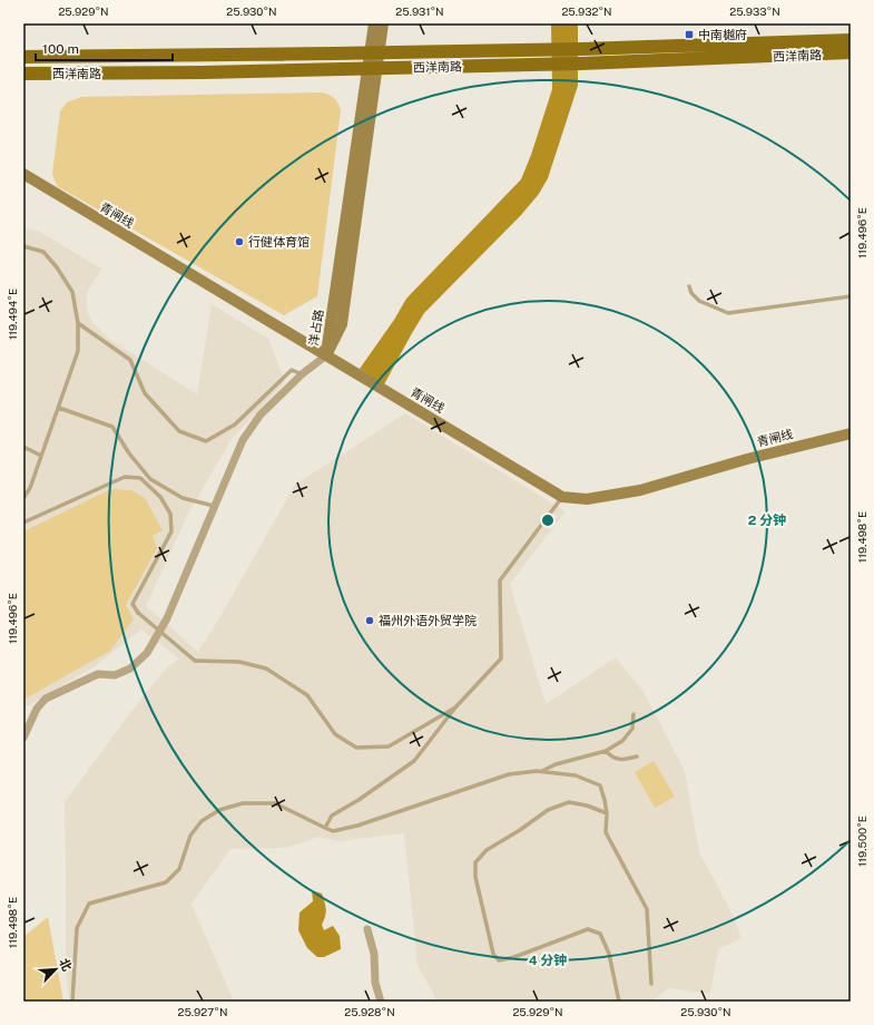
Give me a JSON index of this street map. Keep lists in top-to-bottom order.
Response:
{
  "streets": {
    "main road": ["西洋南路", "青闸线", "洋占路"]
  },
  "crossings": [
    ["西洋南路", "洋占路"],
    ["青闸线", "洋占路"]
  ],
  "places": {
    "transit": ["中南樾府"],
    "other": ["行健体育馆", "福州外语外贸学院"]
  },
  "scale_bar": "100 m",
  "north": "top right",
  "coordinates": [
    "25.929°N",
    "25.930°N",
    "25.931°N",
    "25.932°N",
    "25.933°N",
    "119.496°E",
    "119.494°E",
    "119.498°E",
    "119.500°E",
    "25.927°N",
    "25.928°N"
  ],
  "rings": ["2 分钟", "4 分钟"]
}
